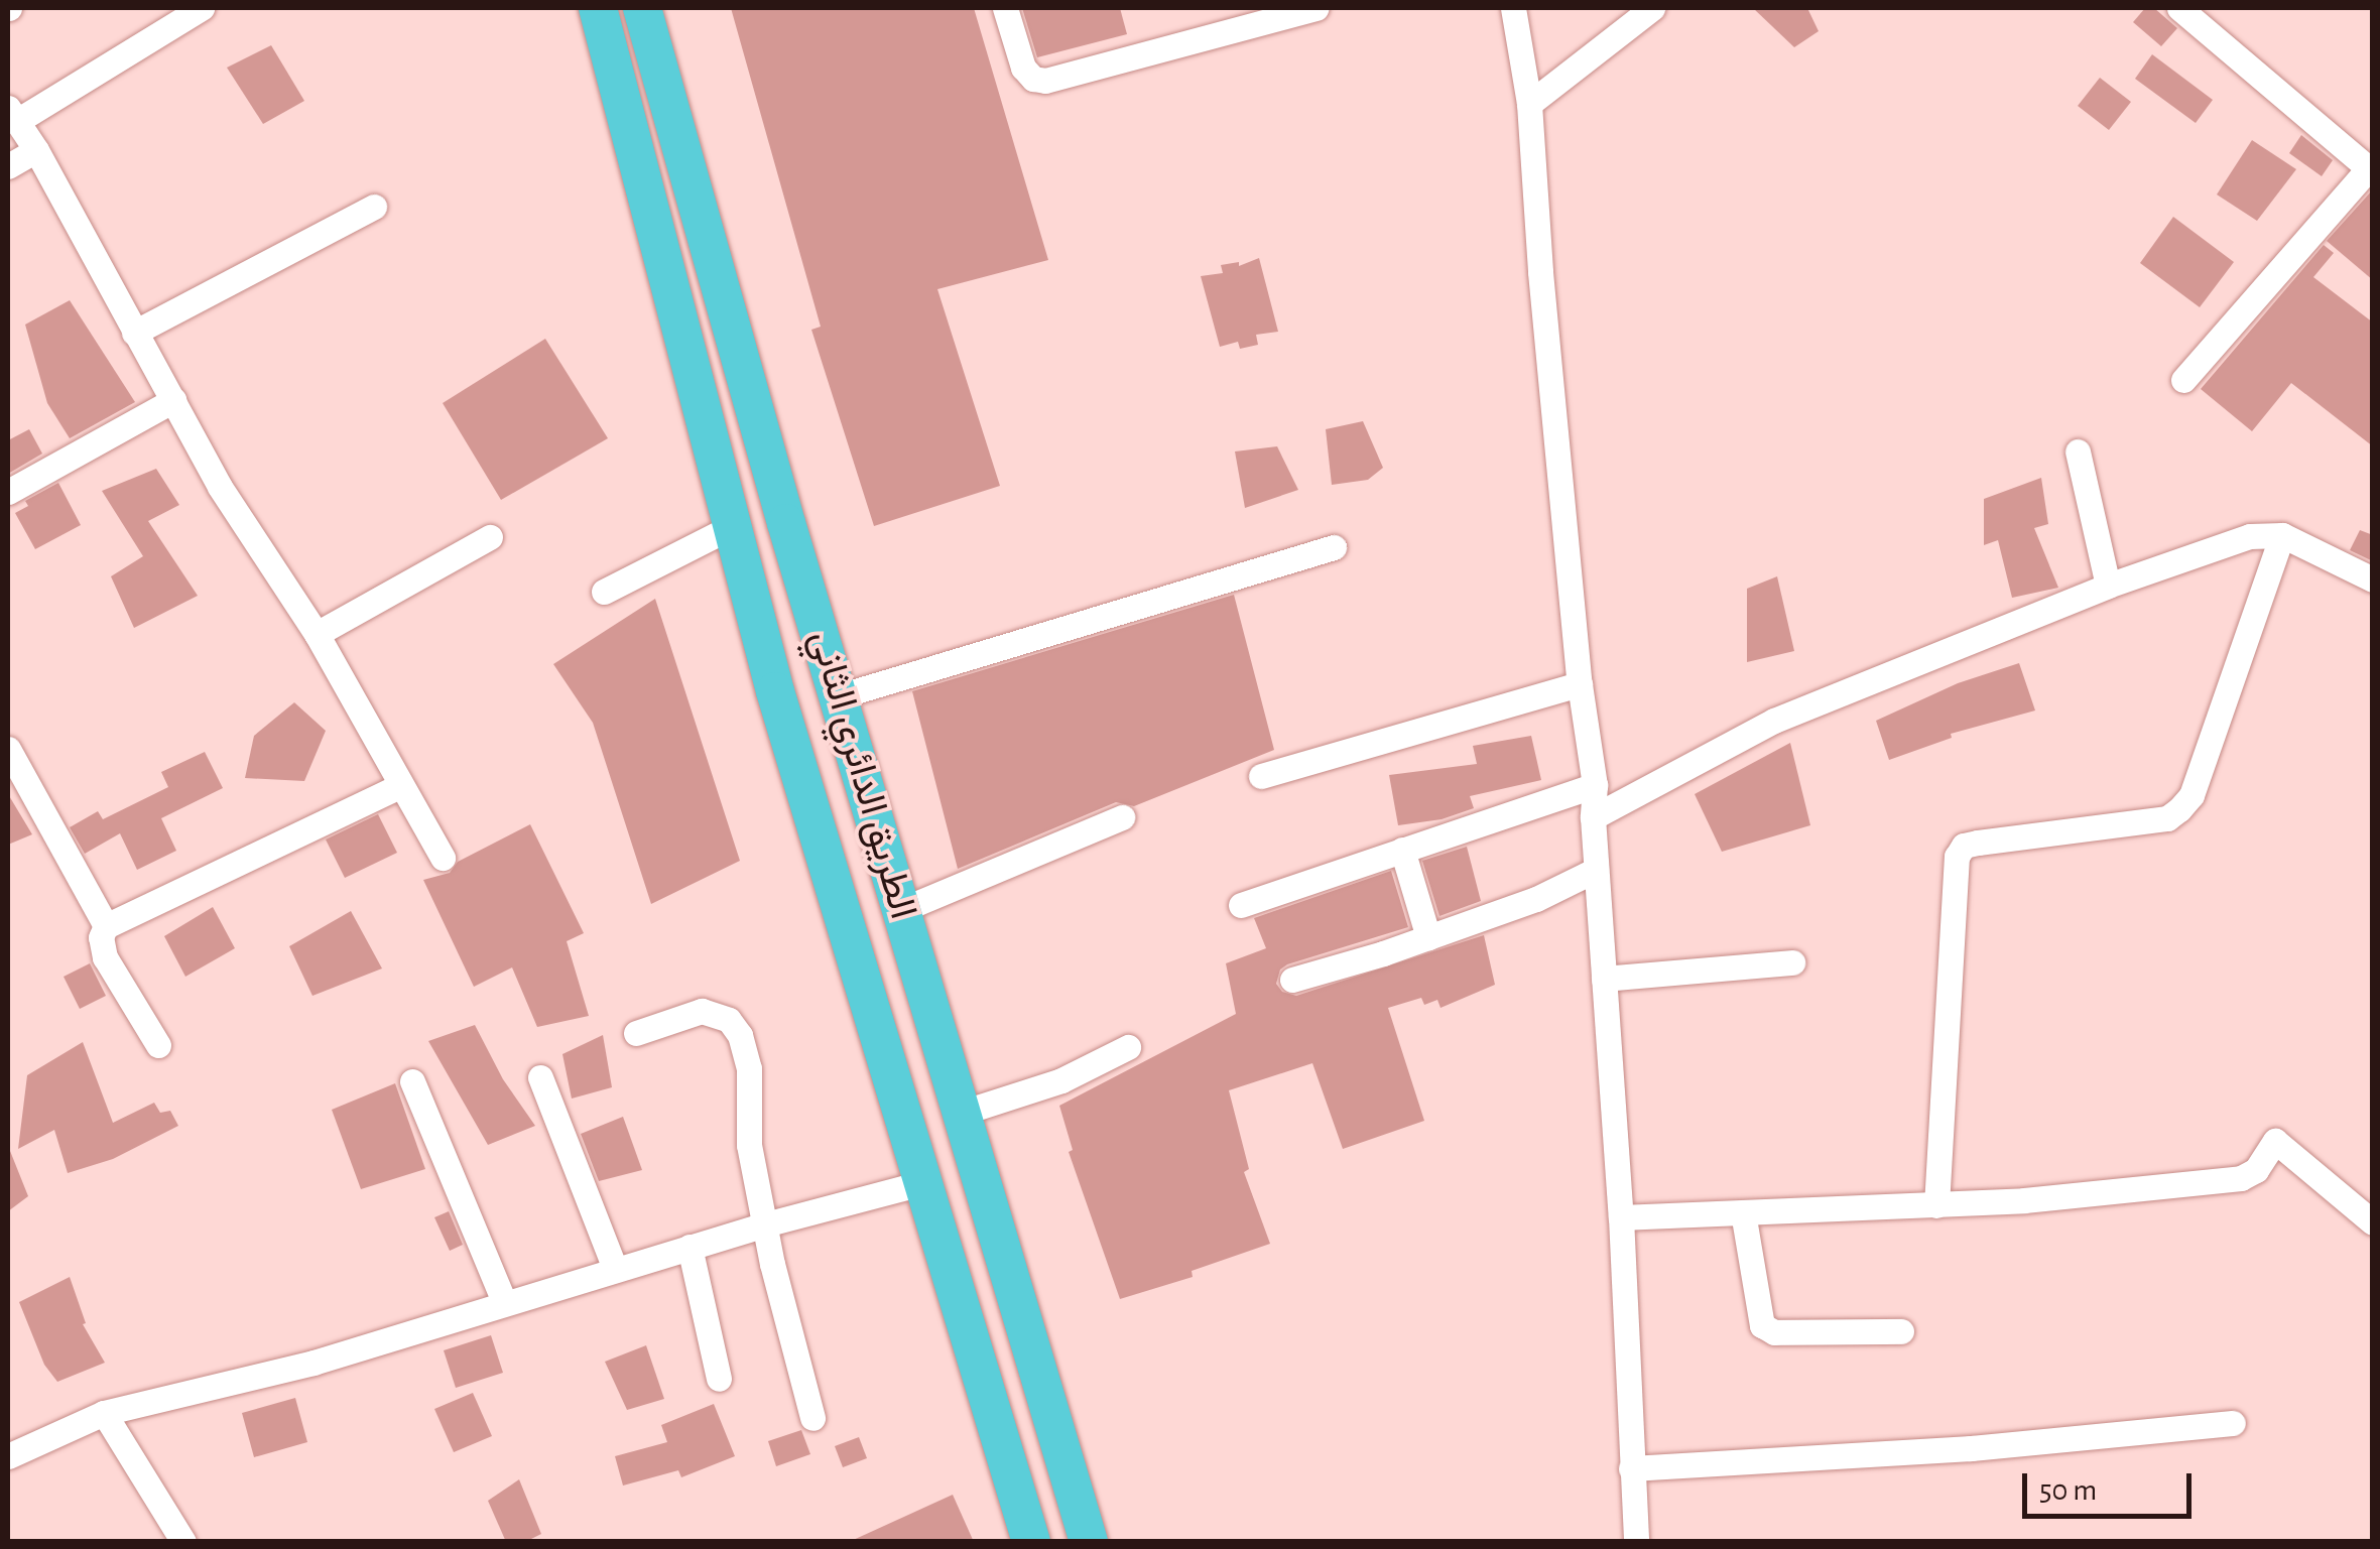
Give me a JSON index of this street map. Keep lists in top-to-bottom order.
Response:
{
  "streets": {
    "highway": ["الطريق الدائري الثاني"]
  },
  "scale_bar": "50 m"
}
